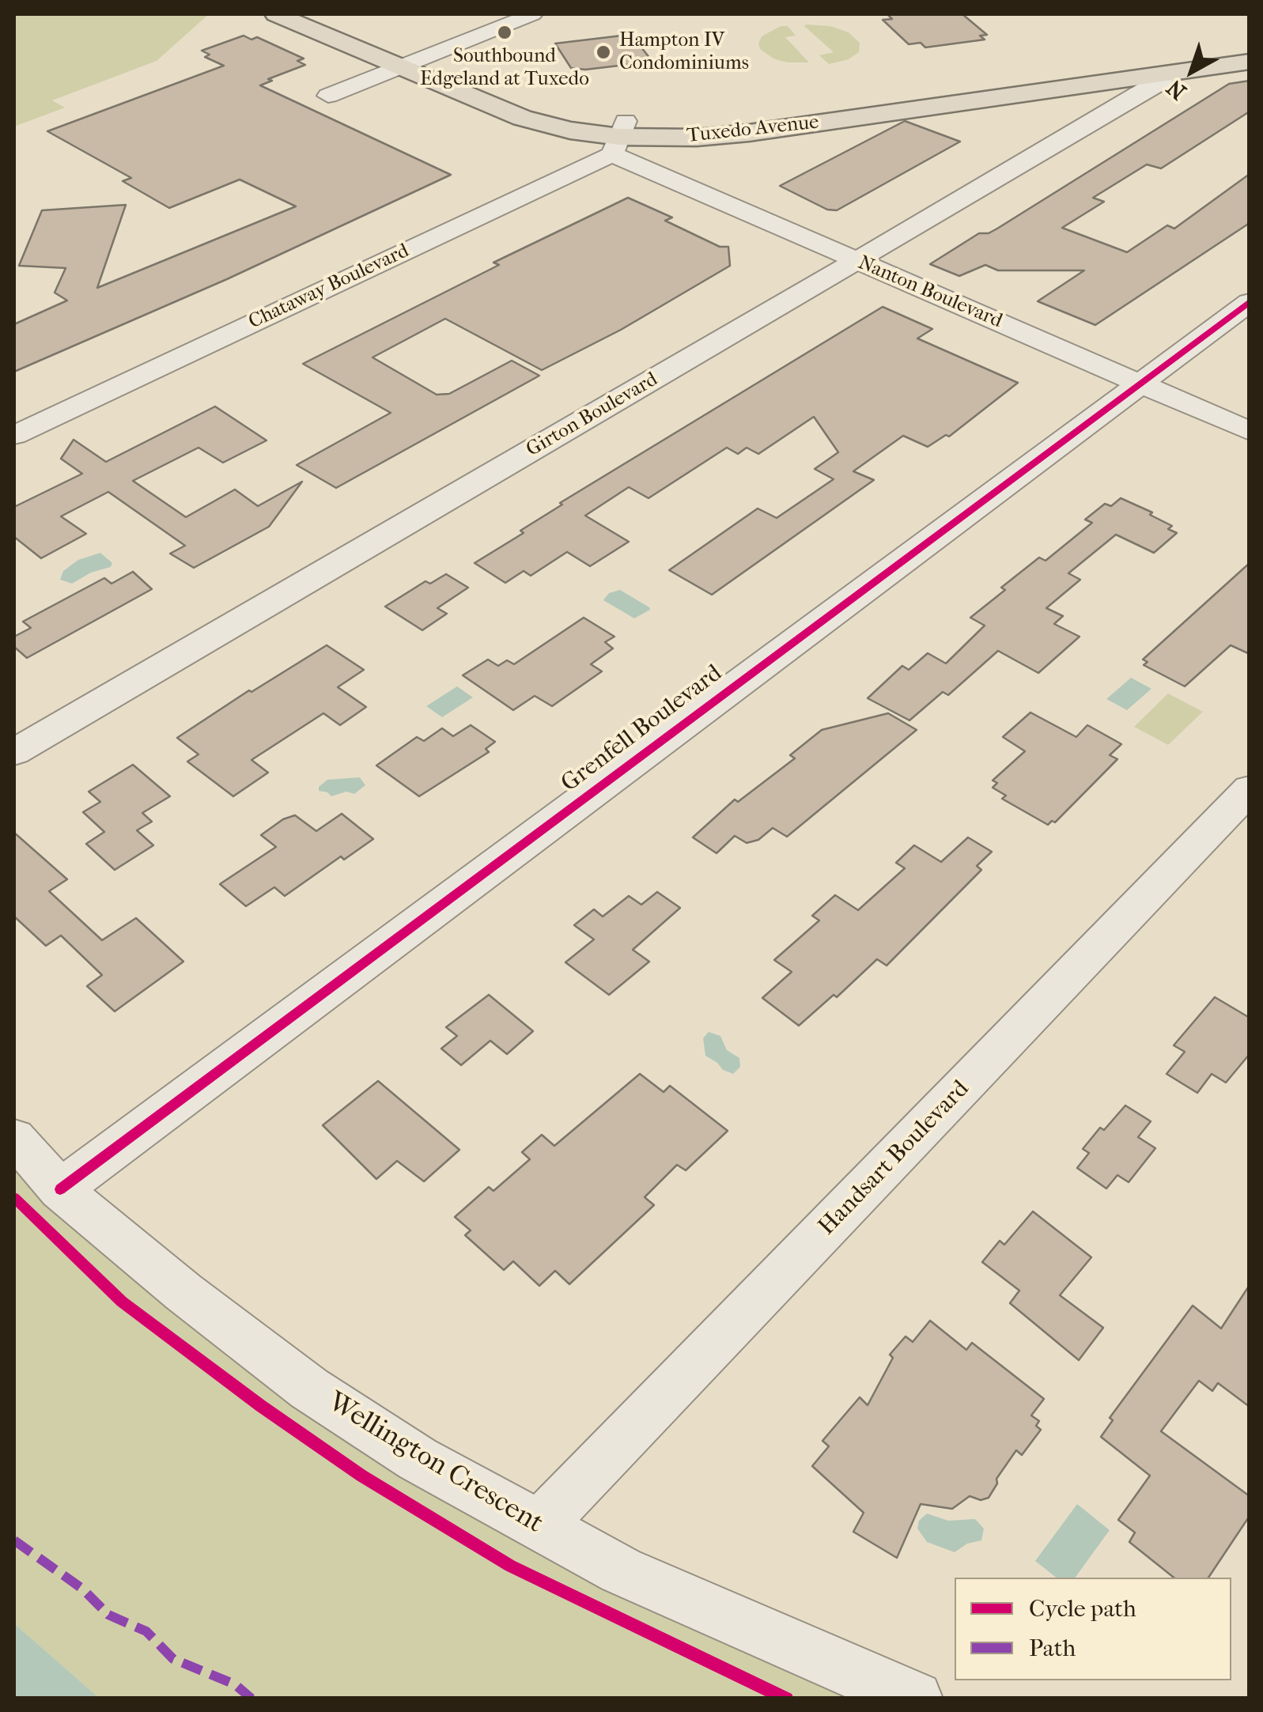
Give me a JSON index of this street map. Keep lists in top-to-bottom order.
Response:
{
  "streets": {
    "main road": ["Tuxedo Avenue"],
    "street": [
      "Chataway Boulevard",
      "Nanton Boulevard",
      "Girton Boulevard",
      "Grenfell Boulevard",
      "Handsart Boulevard",
      "Wellington Crescent"
    ]
  },
  "crossings": [
    ["Tuxedo Avenue", "Chataway Boulevard"],
    ["Tuxedo Avenue", "Nanton Boulevard"],
    ["Tuxedo Avenue", "Girton Boulevard"],
    ["Chataway Boulevard", "Nanton Boulevard"],
    ["Nanton Boulevard", "Girton Boulevard"],
    ["Nanton Boulevard", "Grenfell Boulevard"],
    ["Grenfell Boulevard", "Wellington Crescent"],
    ["Handsart Boulevard", "Wellington Crescent"]
  ],
  "places": ["Southbound Edgeland at Tuxedo", "Hampton IV Condominiums"],
  "legend": ["Cycle path", "Path"],
  "north": "bottom left"
}
